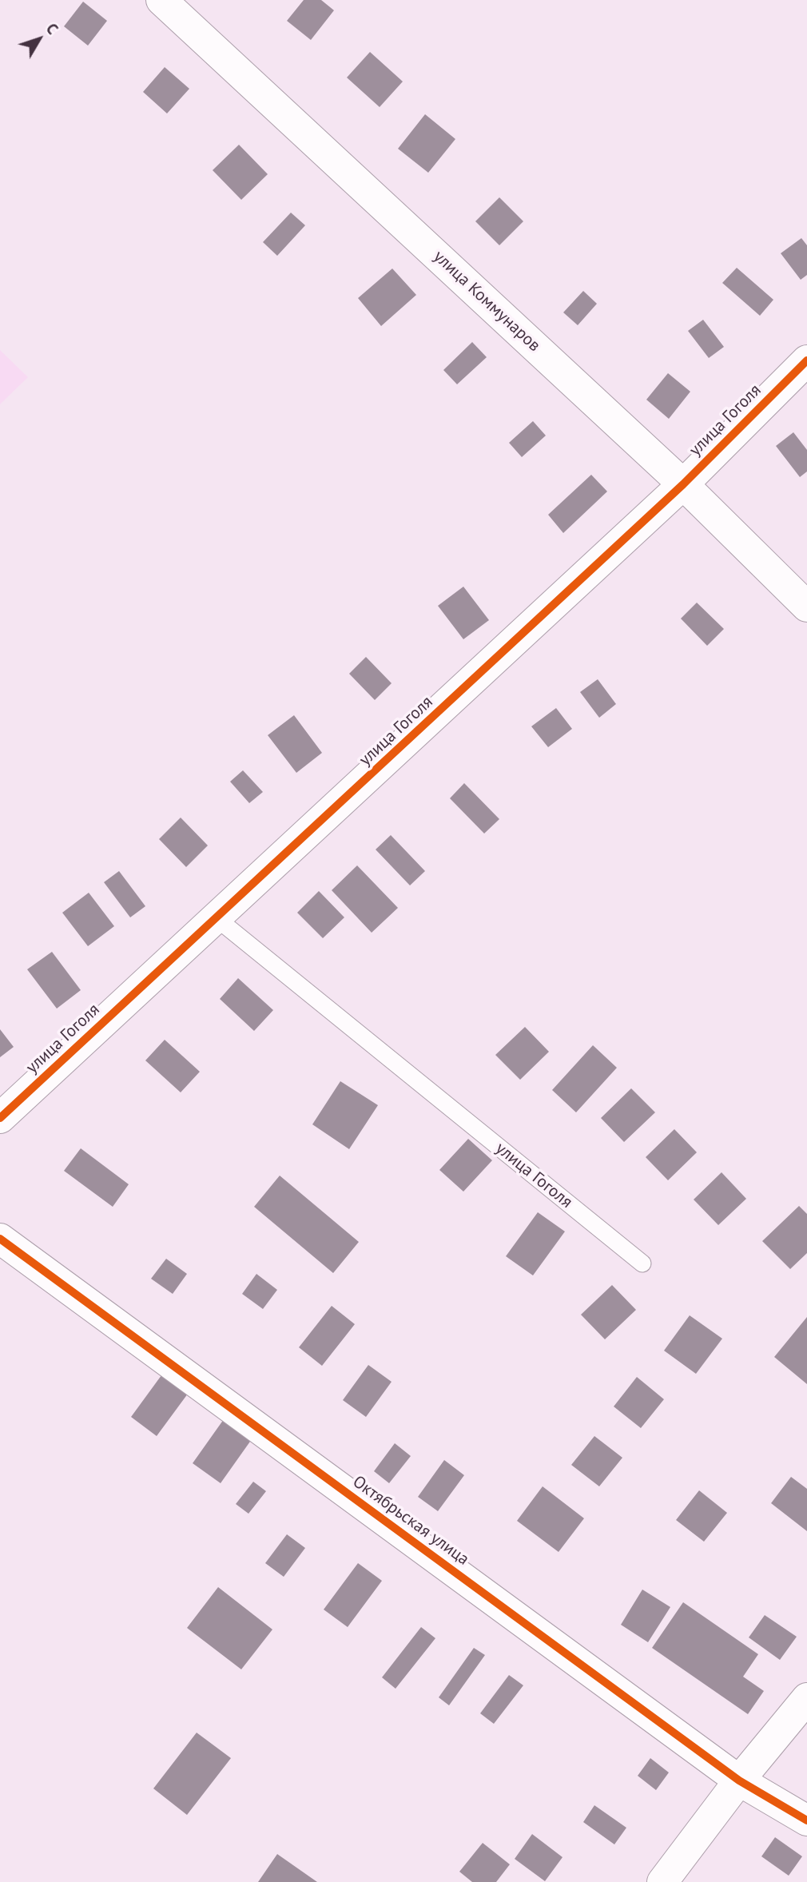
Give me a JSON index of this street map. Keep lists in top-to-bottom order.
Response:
{
  "streets": {
    "street": ["улица Коммунаров", "улица Гоголя", "Октябрьская улица"]
  },
  "crossings": [
    ["улица Коммунаров", "улица Гоголя"]
  ],
  "north": "top right"
}
